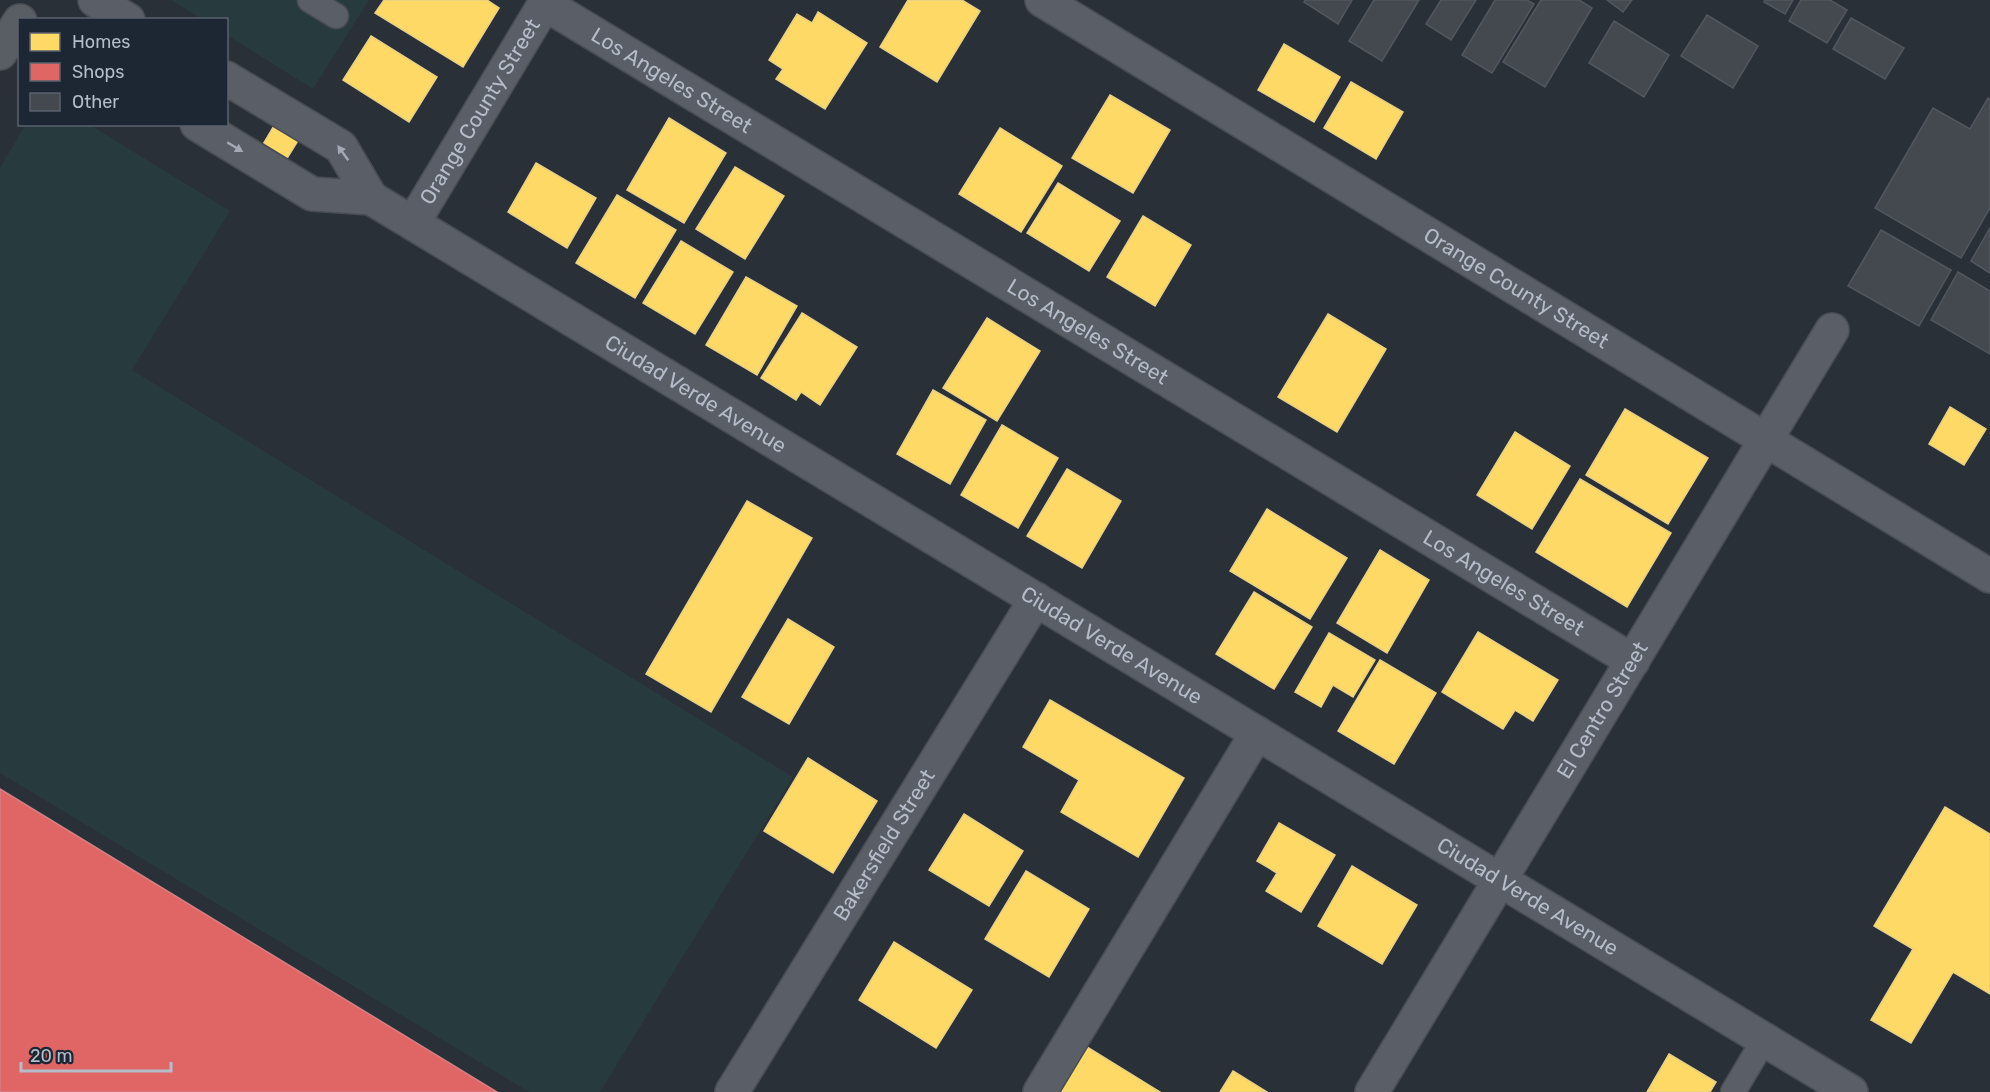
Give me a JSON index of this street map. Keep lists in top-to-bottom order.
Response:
{
  "streets": {
    "street": [
      "Los Angeles Street",
      "Orange County Street",
      "Ciudad Verde Avenue",
      "El Centro Street",
      "Bakersfield Street"
    ]
  },
  "crossings": [
    ["Los Angeles Street", "Orange County Street"],
    ["Los Angeles Street", "El Centro Street"],
    ["Orange County Street", "Ciudad Verde Avenue"],
    ["Orange County Street", "El Centro Street"],
    ["Ciudad Verde Avenue", "El Centro Street"],
    ["Ciudad Verde Avenue", "Bakersfield Street"]
  ],
  "legend": ["Homes", "Shops", "Other"],
  "scale_bar": "20 m"
}
